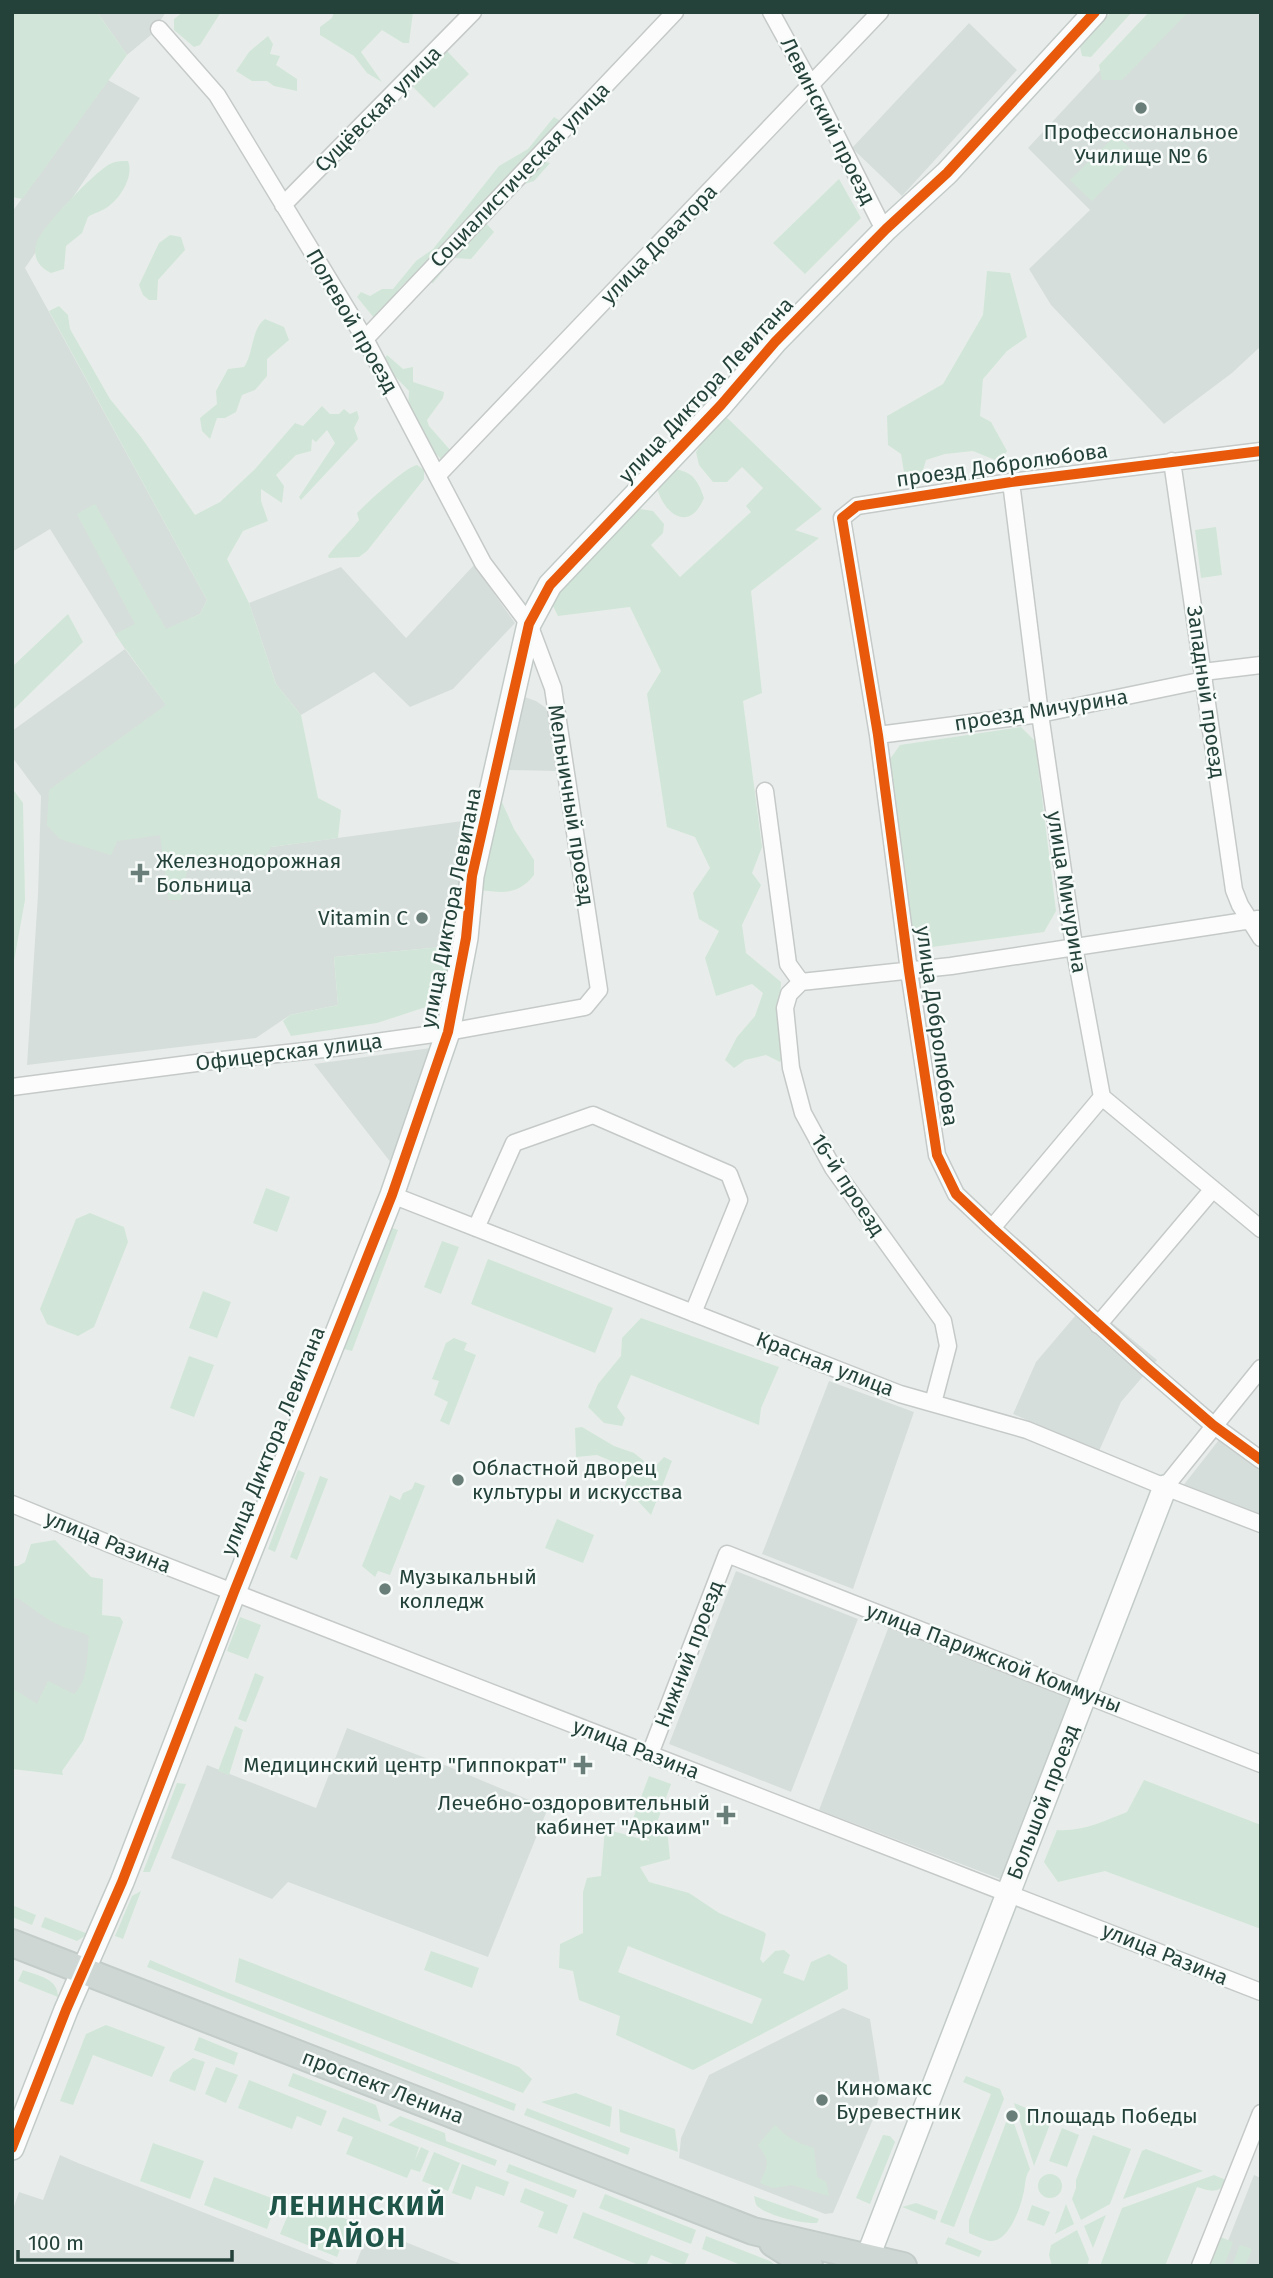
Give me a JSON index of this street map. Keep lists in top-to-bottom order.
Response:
{
  "streets": {
    "main road": ["проспект Ленина"],
    "street": [
      "Сущёвская улица",
      "Левинский проезд",
      "Социалистическая улица",
      "улица Доватора",
      "Полевой проезд",
      "улица Диктора Левитана",
      "проезд Добролюбова",
      "Западный проезд",
      "проезд Мичурина",
      "Мельничный проезд",
      "улица Мичурина",
      "улица Добролюбова",
      "Офицерская улица",
      "16-й проезд",
      "Красная улица",
      "улица Разина",
      "Нижний проезд",
      "улица Парижской Коммуны",
      "Большой проезд"
    ]
  },
  "crossings": [
    ["Сущёвская улица", "Полевой проезд"],
    ["Левинский проезд", "улица Доватора"],
    ["Левинский проезд", "улица Диктора Левитана"],
    ["Социалистическая улица", "Полевой проезд"],
    ["улица Доватора", "Полевой проезд"],
    ["Полевой проезд", "улица Диктора Левитана"],
    ["Полевой проезд", "Мельничный проезд"],
    ["улица Диктора Левитана", "Мельничный проезд"],
    ["улица Диктора Левитана", "Офицерская улица"],
    ["улица Диктора Левитана", "Красная улица"],
    ["улица Диктора Левитана", "улица Разина"],
    ["улица Диктора Левитана", "проспект Ленина"],
    ["проезд Добролюбова", "Западный проезд"],
    ["проезд Добролюбова", "улица Мичурина"],
    ["проезд Добролюбова", "улица Добролюбова"],
    ["Западный проезд", "проезд Мичурина"],
    ["проезд Мичурина", "улица Мичурина"],
    ["проезд Мичурина", "улица Добролюбова"],
    ["Мельничный проезд", "Офицерская улица"],
    ["улица Добролюбова", "Большой проезд"],
    ["16-й проезд", "Красная улица"],
    ["Красная улица", "Большой проезд"],
    ["улица Разина", "Нижний проезд"],
    ["улица Разина", "Большой проезд"],
    ["Нижний проезд", "улица Парижской Коммуны"],
    ["улица Парижской Коммуны", "Большой проезд"],
    ["Большой проезд", "проспект Ленина"]
  ],
  "districts": ["ЛЕНИНСКИЙ РАЙОН"],
  "places": {
    "other": [
      "Профессиональное Училище № 6",
      "Vitamin C",
      "Областной дворец культуры и искусства",
      "Музыкальный колледж",
      "Киномакс Буревестник",
      "Площадь Победы"
    ],
    "health": ["Железнодорожная Больница", "Медицинский центр \"Гиппократ\"", "Лечебно-оздоровительный кабинет \"Аркаим\""]
  },
  "scale_bar": "100 m"
}
